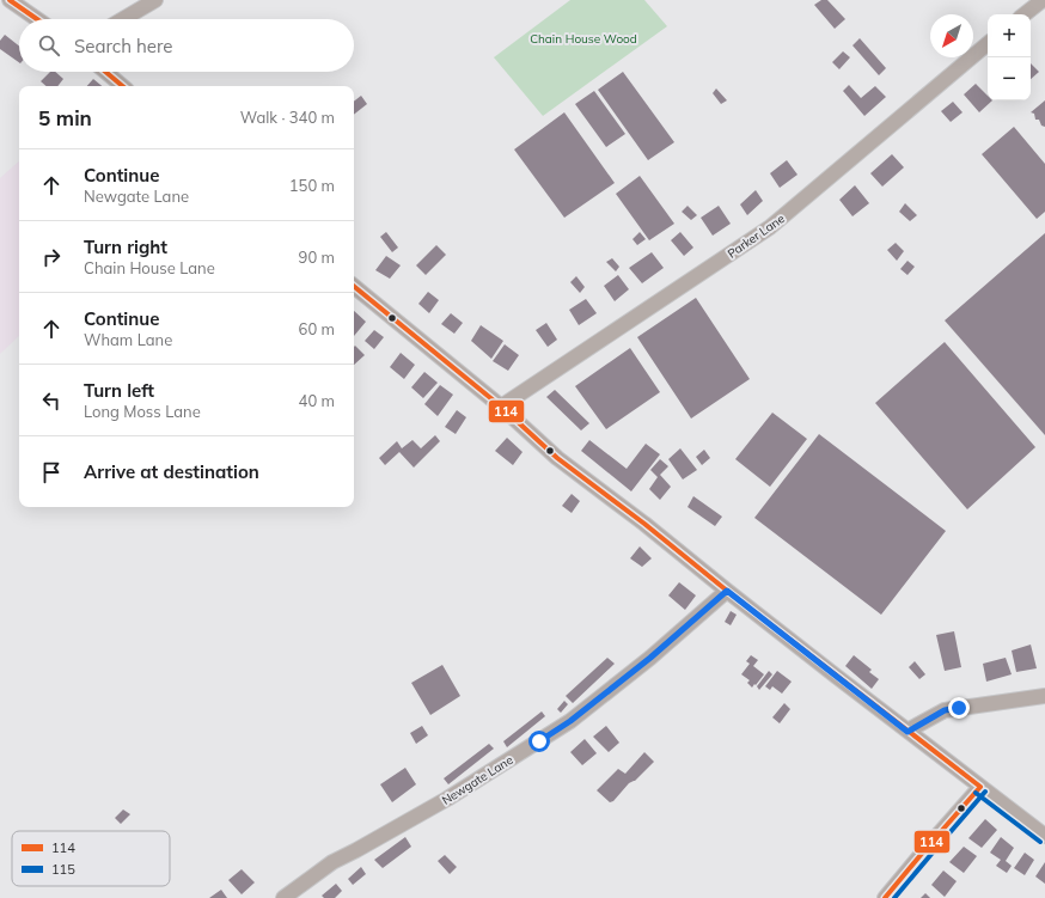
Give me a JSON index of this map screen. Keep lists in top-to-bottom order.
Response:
{
  "streets": {
    "street": ["Parker Lane", "Newgate Lane"]
  },
  "parks": ["Chain House Wood"],
  "lines": ["transit line 114", "transit line 115"],
  "legend": ["114", "115"],
  "north": "bottom left",
  "page": {
    "map_buttons": ["+", "−"],
    "search": "Search here",
    "heading": ["5 min", "Walk · 340 m"],
    "list": [
      ["Continue", "Newgate Lane", "150 m"],
      ["Turn right", "Chain House Lane", "90 m"],
      ["Continue", "Wham Lane", "60 m"],
      ["Turn left", "Long Moss Lane", "40 m"],
      "Arrive at destination"
    ]
  }
}
